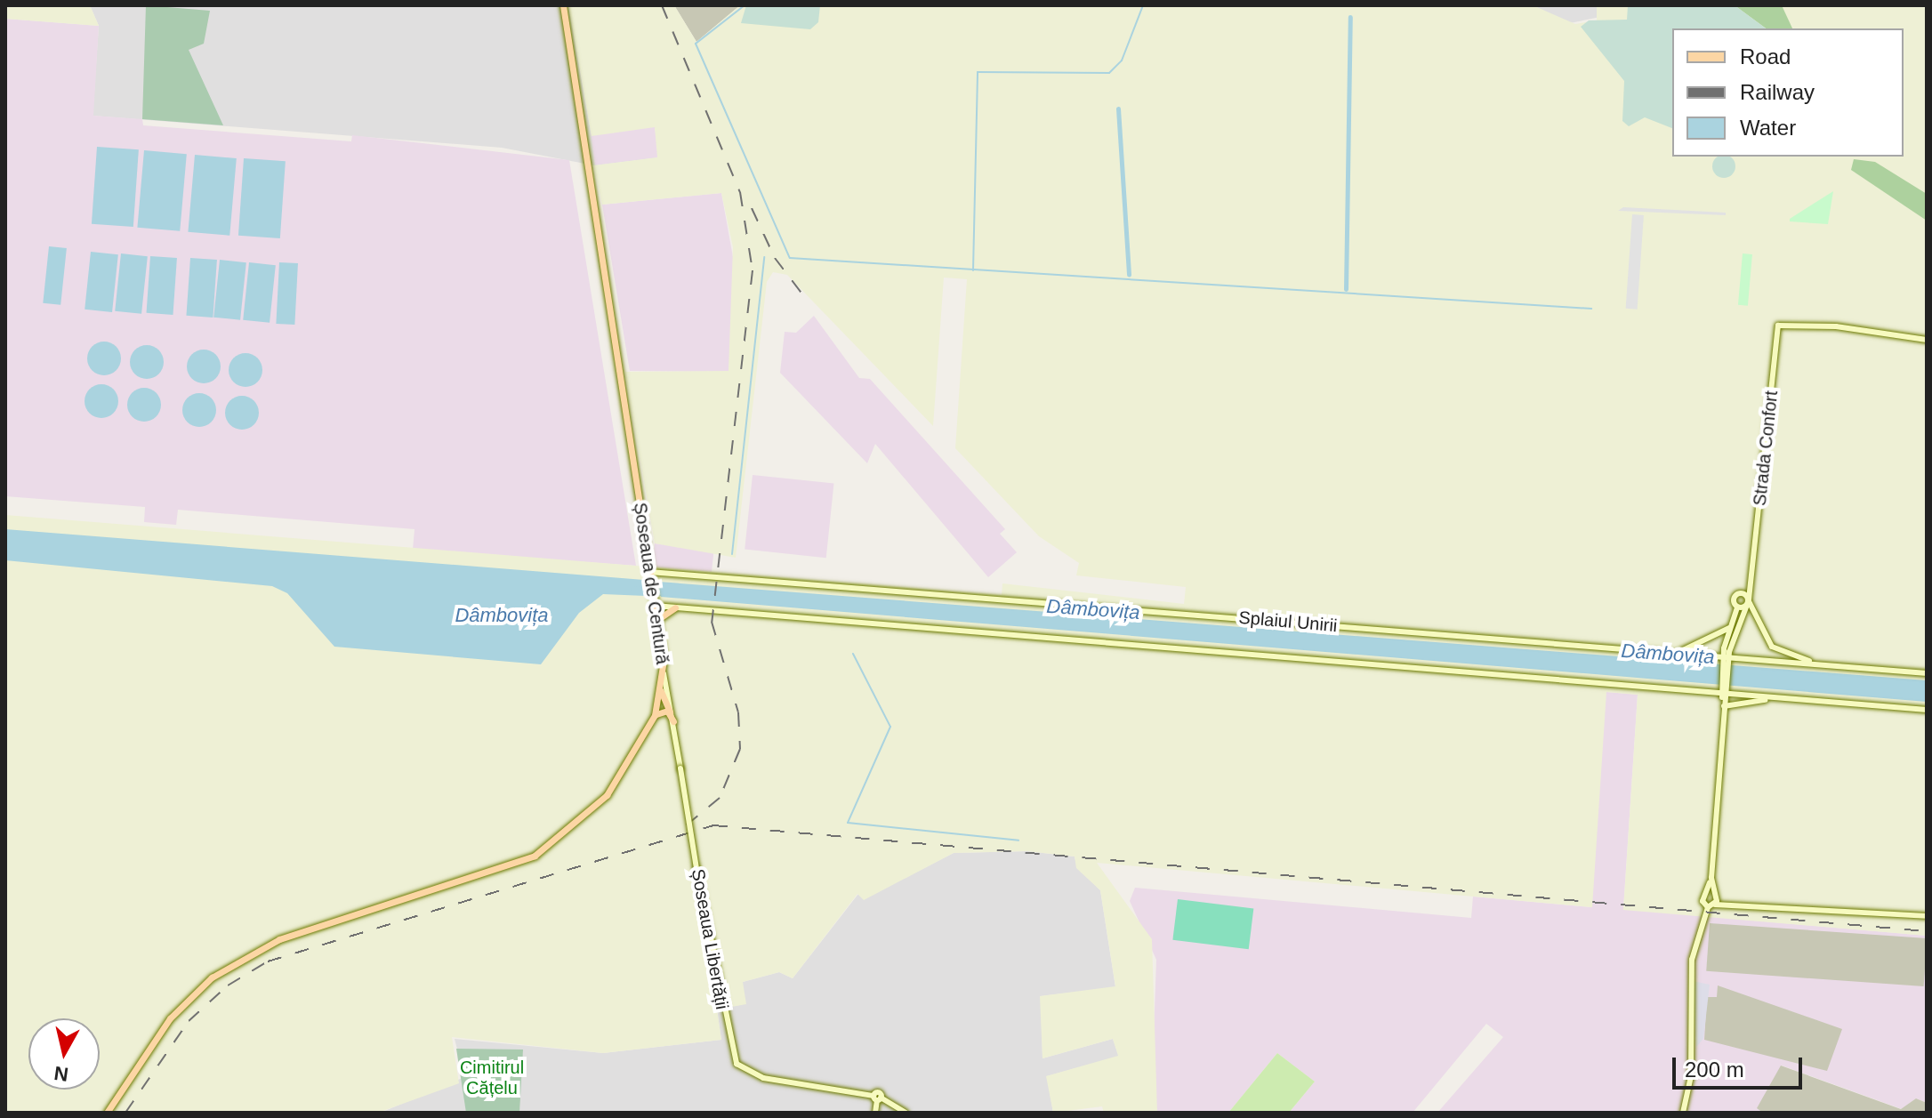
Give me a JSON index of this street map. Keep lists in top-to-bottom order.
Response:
{
  "streets": {
    "main road": [
      "Strada Confort",
      "Șoseaua de Centură",
      "Splaiul Unirii",
      "Șoseaua Libertății"
    ]
  },
  "crossings": [
    ["Strada Confort", "Splaiul Unirii"],
    ["Șoseaua de Centură", "Splaiul Unirii"],
    ["Șoseaua de Centură", "Șoseaua Libertății"]
  ],
  "water": ["Dâmbovița"],
  "parks": ["Cimitirul Cățelu"],
  "legend": ["Road", "Railway", "Water"],
  "scale_bar": "200 m",
  "north": "bottom"
}
